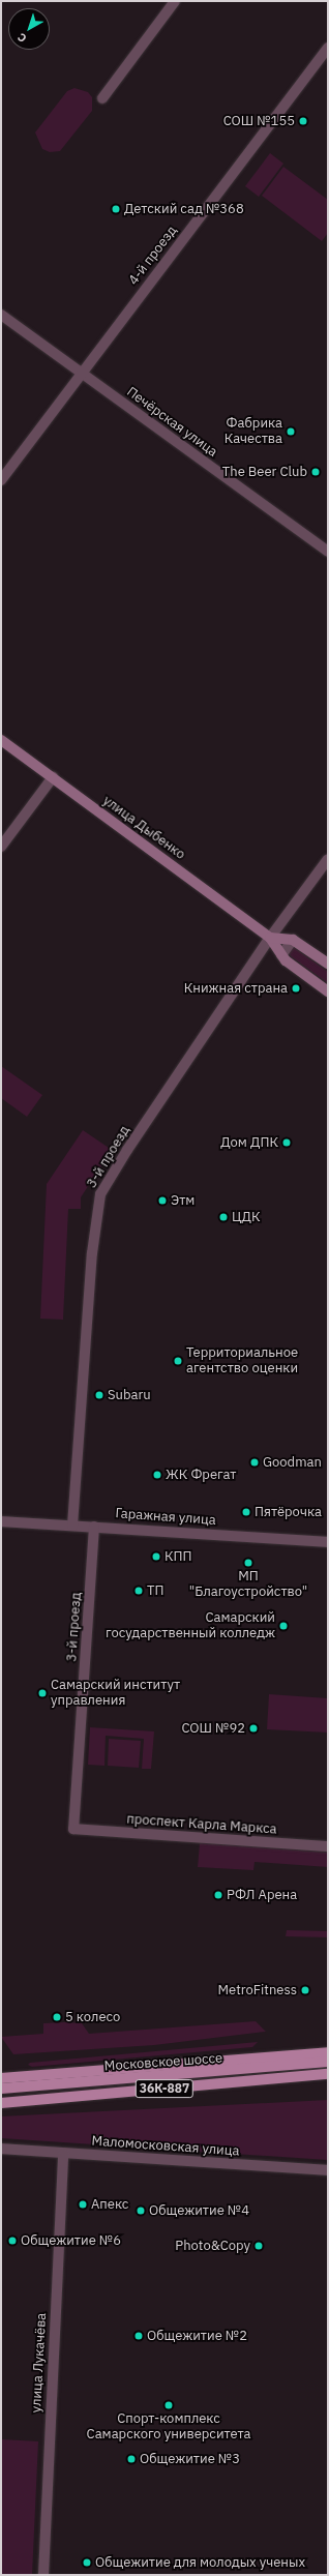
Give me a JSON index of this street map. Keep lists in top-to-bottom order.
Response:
{
  "streets": {
    "main road": ["улица Дыбенко", "Московское шоссе", "36К-887"],
    "street": [
      "4-й проезд",
      "Печёрская улица",
      "3-й проезд",
      "Гаражная улица",
      "проспект Карла Маркса",
      "Маломосковская улица",
      "улица Лукачёва"
    ]
  },
  "crossings": [
    ["4-й проезд", "Печёрская улица"],
    ["улица Дыбенко", "3-й проезд"],
    ["3-й проезд", "Гаражная улица"],
    ["3-й проезд", "проспект Карла Маркса"],
    ["Маломосковская улица", "улица Лукачёва"]
  ],
  "places": [
    "СОШ №155",
    "Детский сад №368",
    "Фабрика Качества",
    "The Beer Club",
    "Книжная страна",
    "Дом ДПК",
    "Этм",
    "ЦДК",
    "Территориальное агентство оценки",
    "Subaru",
    "Goodman",
    "ЖК Фрегат",
    "Пятёрочка",
    "КПП",
    "МП \"Благоустройство\"",
    "ТП",
    "Самарский государственный колледж",
    "Самарский институт управления",
    "СОШ №92",
    "РФЛ Арена",
    "MetroFitness",
    "5 колесо",
    "Апекс",
    "Общежитие №4",
    "Общежитие №6",
    "Photo&Copy",
    "Общежитие №2",
    "Спорт-комплекс Самарского университета",
    "Общежитие №3",
    "Общежитие для молодых ученых"
  ],
  "north": "bottom left"
}
